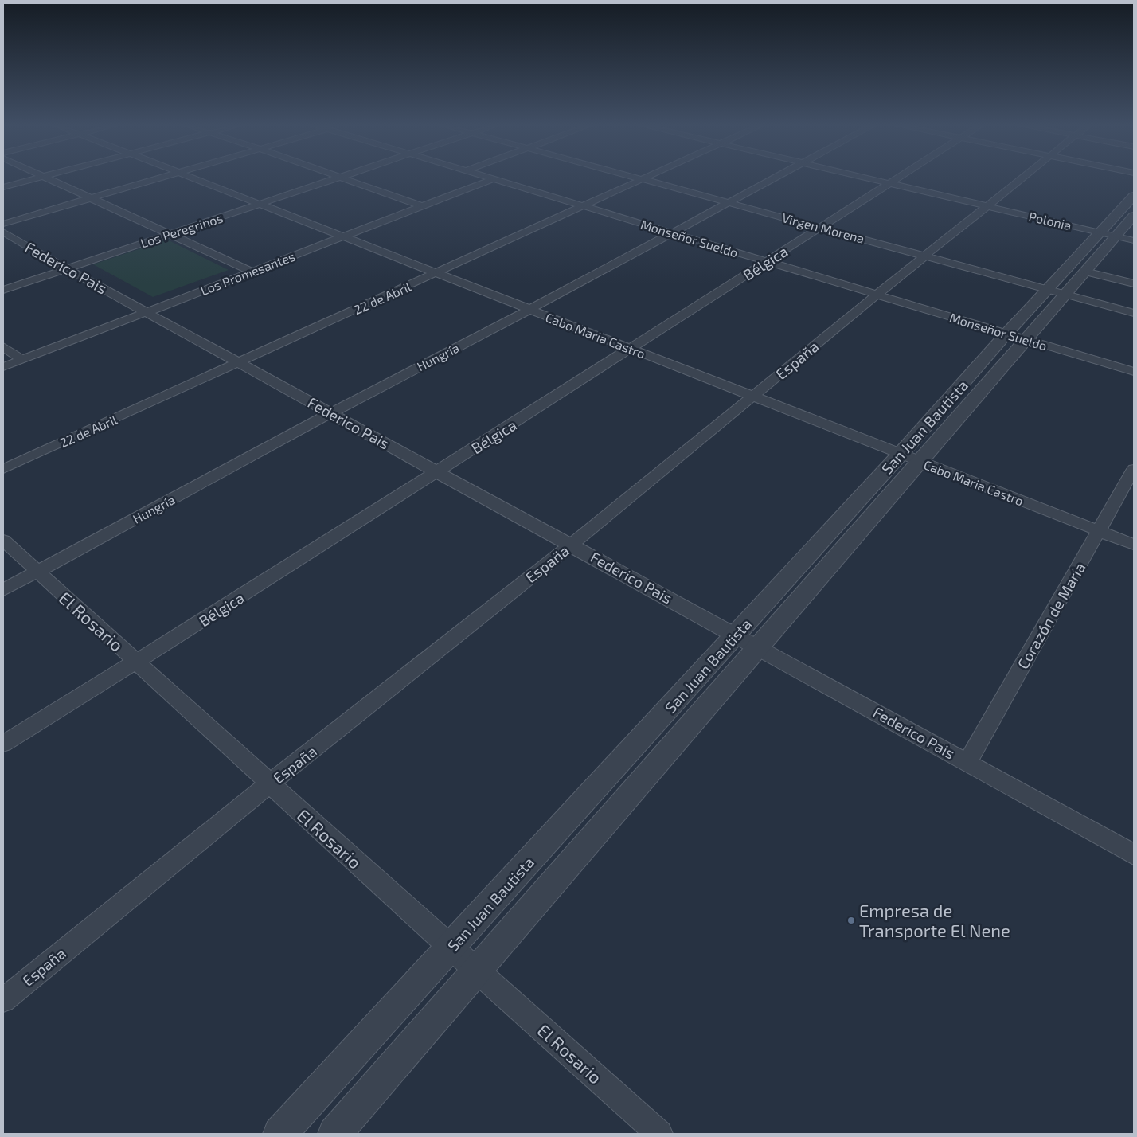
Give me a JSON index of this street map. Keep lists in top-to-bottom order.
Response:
{
  "streets": {
    "street": [
      "Polonia",
      "Virgen Morena",
      "Los Peregrinos",
      "Monseñor Sueldo",
      "Bélgica",
      "Federico Pais",
      "Los Promesantes",
      "22 de Abril",
      "Cabo Maria Castro",
      "Hungría",
      "España",
      "San Juan Bautista",
      "Corazón de María",
      "El Rosario"
    ]
  },
  "crossings": [
    ["Polonia", "Bélgica"],
    ["Polonia", "España"],
    ["Polonia", "San Juan Bautista"],
    ["Virgen Morena", "Bélgica"],
    ["Virgen Morena", "22 de Abril"],
    ["Virgen Morena", "Hungría"],
    ["Virgen Morena", "España"],
    ["Virgen Morena", "San Juan Bautista"],
    ["Los Peregrinos", "Federico Pais"],
    ["Los Peregrinos", "Cabo Maria Castro"],
    ["Monseñor Sueldo", "Bélgica"],
    ["Monseñor Sueldo", "Los Promesantes"],
    ["Monseñor Sueldo", "22 de Abril"],
    ["Monseñor Sueldo", "Hungría"],
    ["Monseñor Sueldo", "España"],
    ["Monseñor Sueldo", "San Juan Bautista"],
    ["Bélgica", "Federico Pais"],
    ["Bélgica", "Cabo Maria Castro"],
    ["Bélgica", "El Rosario"],
    ["Federico Pais", "Los Promesantes"],
    ["Federico Pais", "22 de Abril"],
    ["Federico Pais", "Hungría"],
    ["Federico Pais", "España"],
    ["Federico Pais", "San Juan Bautista"],
    ["Federico Pais", "Corazón de María"],
    ["Los Promesantes", "Cabo Maria Castro"],
    ["22 de Abril", "Cabo Maria Castro"],
    ["Cabo Maria Castro", "Hungría"],
    ["Cabo Maria Castro", "España"],
    ["Cabo Maria Castro", "San Juan Bautista"],
    ["Cabo Maria Castro", "Corazón de María"],
    ["Hungría", "El Rosario"],
    ["España", "El Rosario"],
    ["San Juan Bautista", "El Rosario"]
  ],
  "places": ["Empresa de Transporte El Nene"]
}
